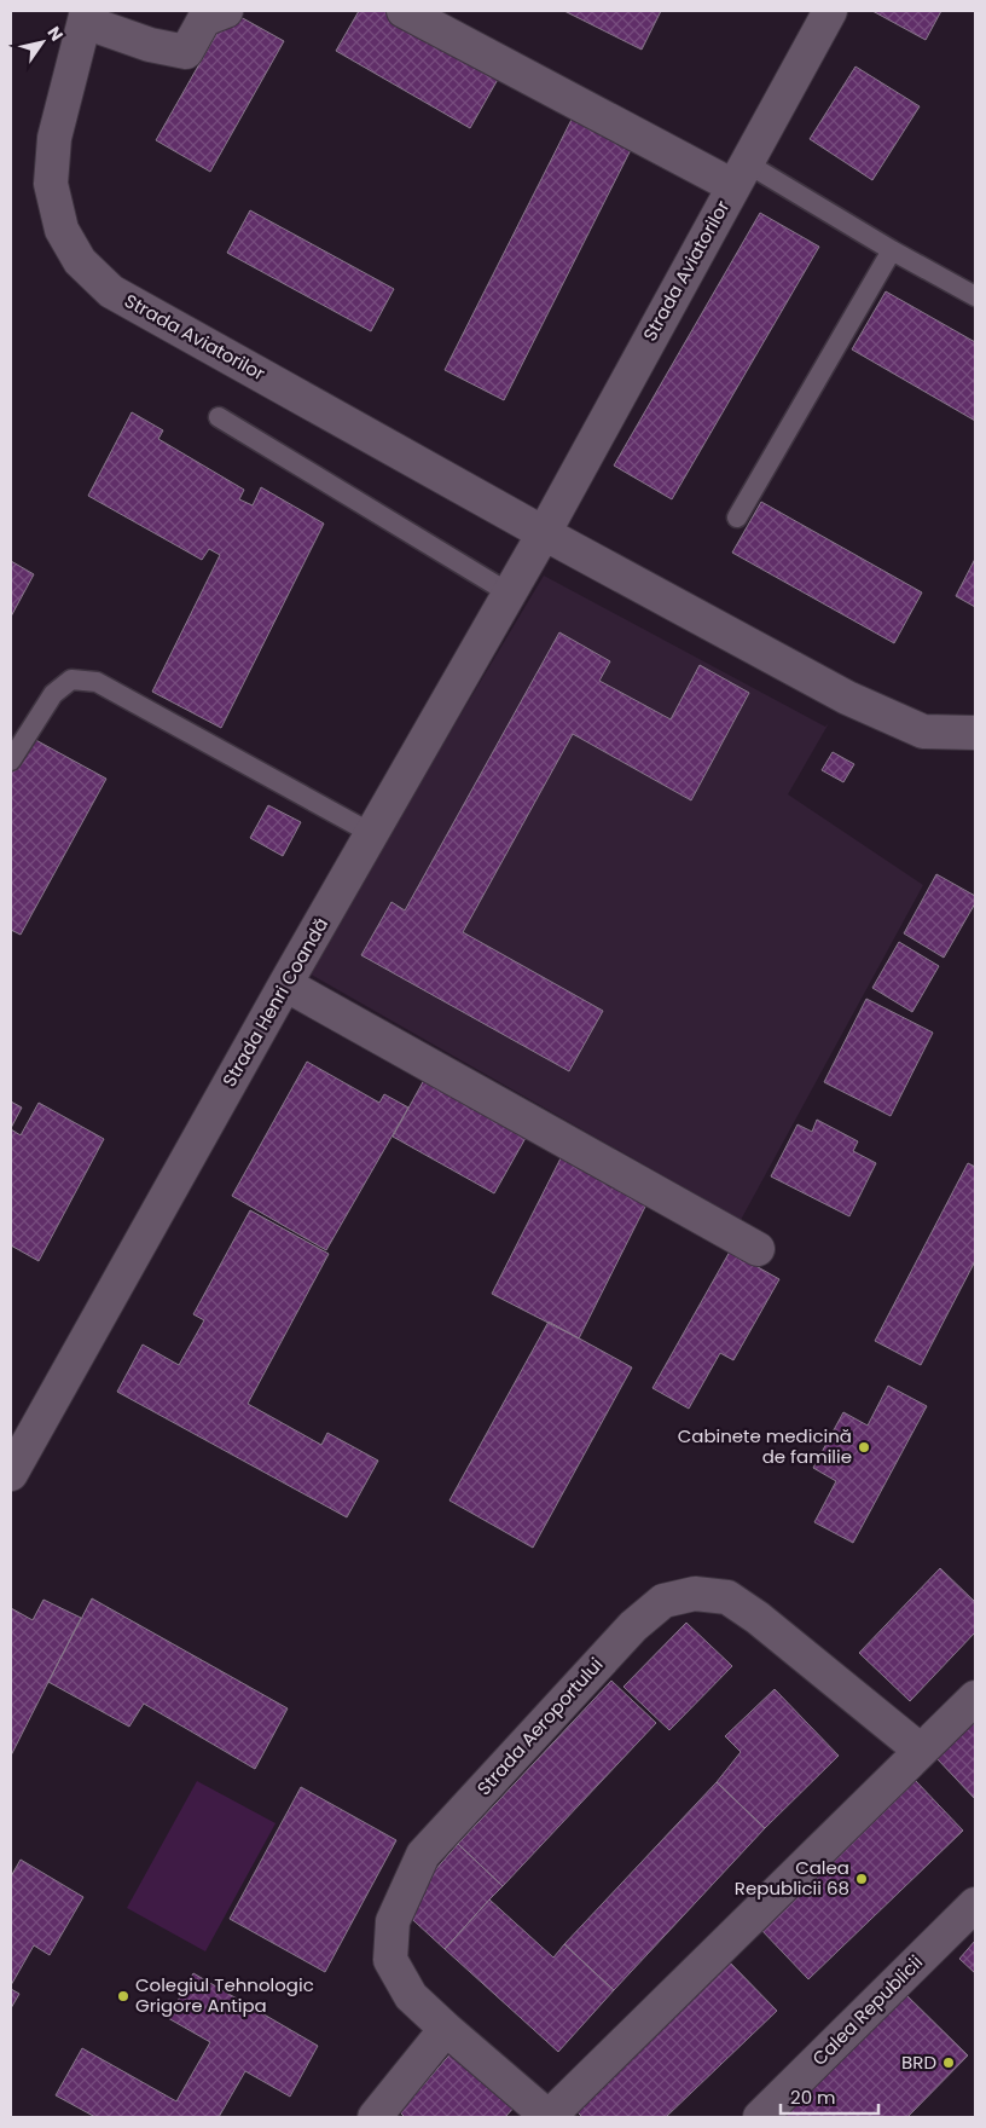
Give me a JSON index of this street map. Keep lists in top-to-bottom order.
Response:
{
  "streets": {
    "street": [
      "Strada Aviatorilor",
      "Strada Henri Coandă",
      "Strada Aeroportului",
      "Calea Republicii"
    ]
  },
  "crossings": [
    ["Strada Aviatorilor", "Strada Henri Coandă"]
  ],
  "places": [
    "Cabinete medicină de familie",
    "Calea Republicii 68",
    "Colegiul Tehnologic Grigore Antipa",
    "BRD"
  ],
  "scale_bar": "20 m",
  "north": "top right"
}
